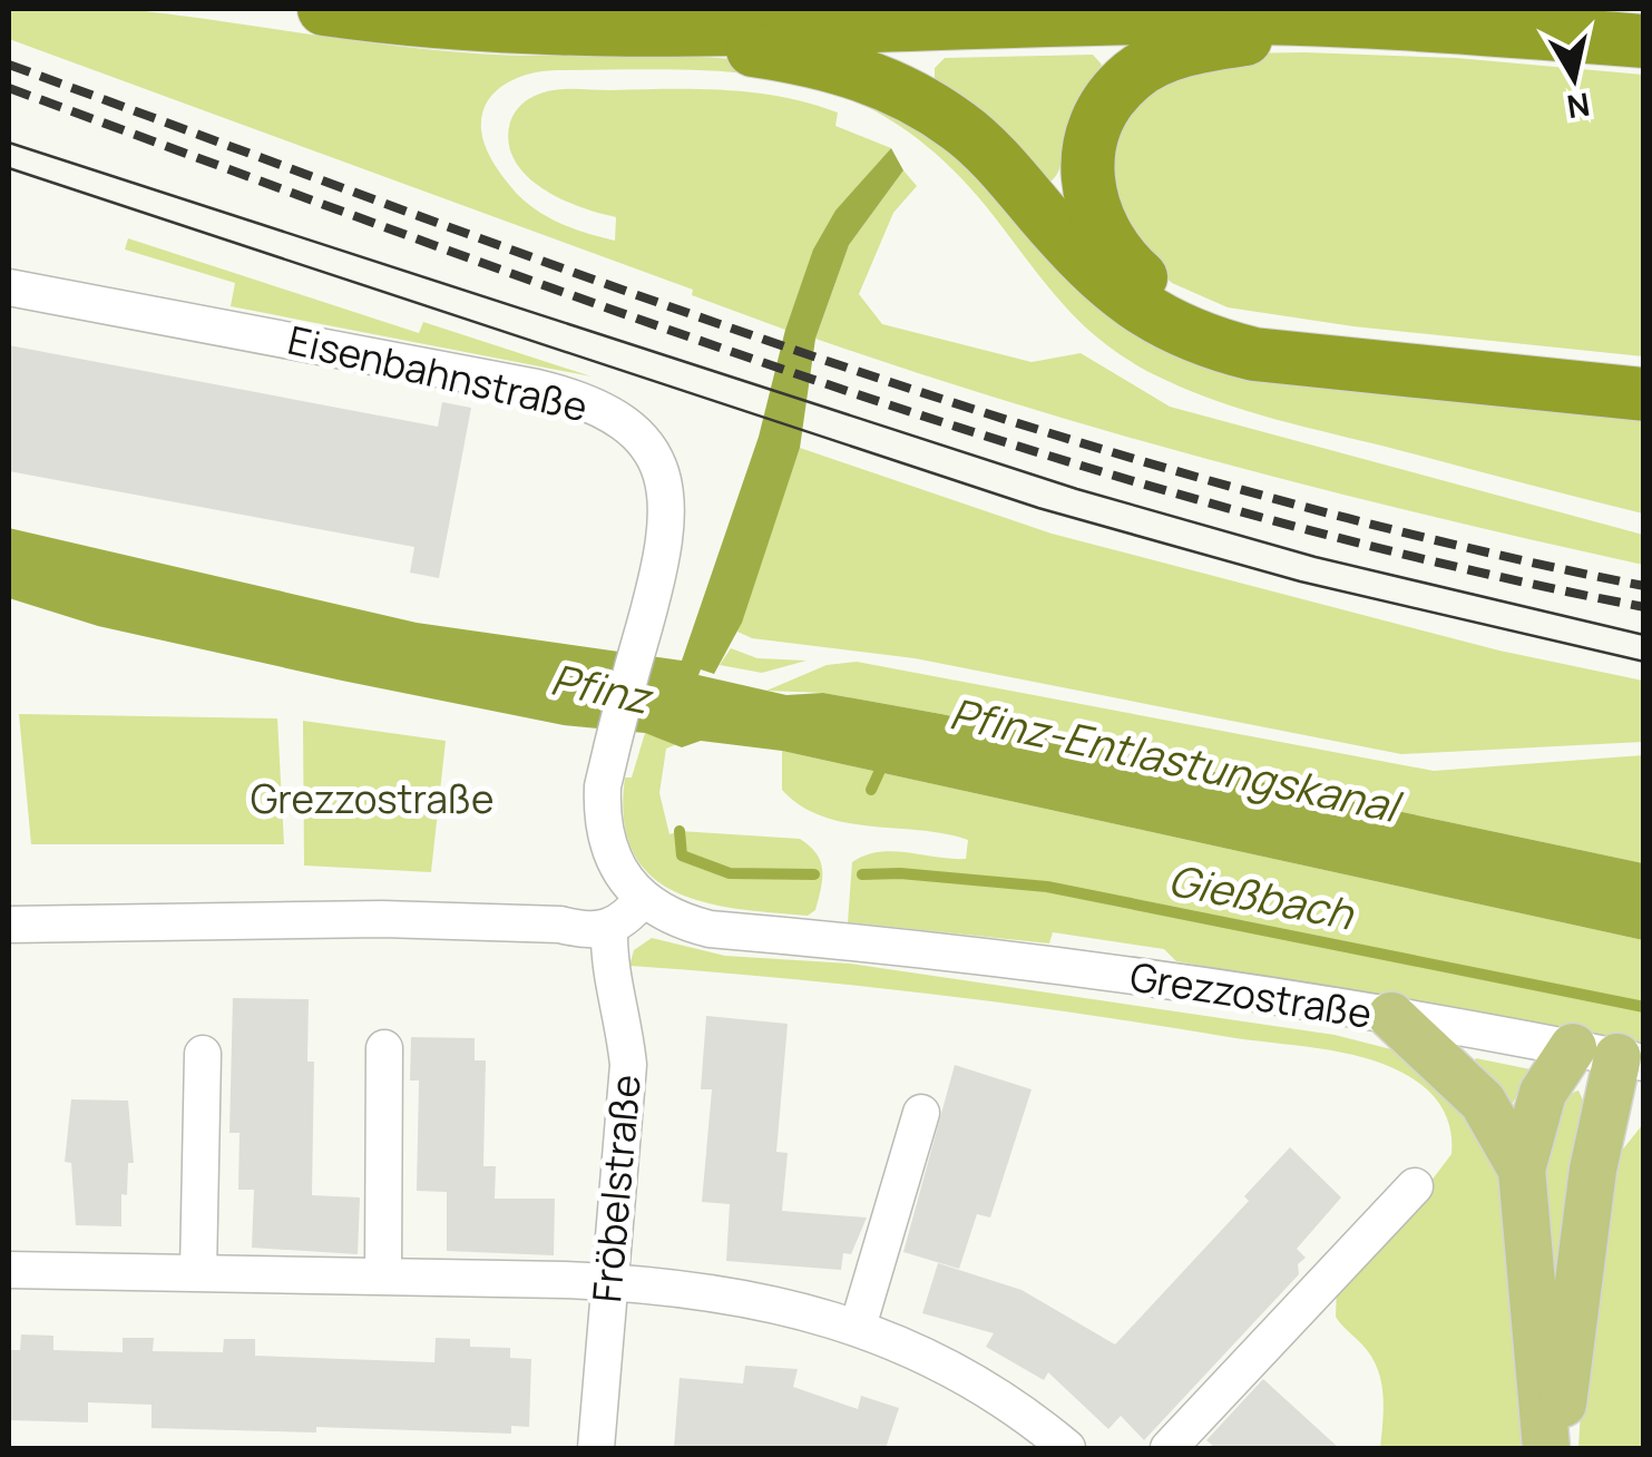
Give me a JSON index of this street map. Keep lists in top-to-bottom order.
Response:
{
  "streets": {
    "street": ["Eisenbahnstraße", "Grezzostraße", "Fröbelstraße"]
  },
  "crossings": [
    ["Eisenbahnstraße", "Grezzostraße"]
  ],
  "water": ["Pfinz", "Pfinz-Entlastungskanal", "Gießbach"],
  "parks": ["Grezzostraße"],
  "north": "bottom"
}
